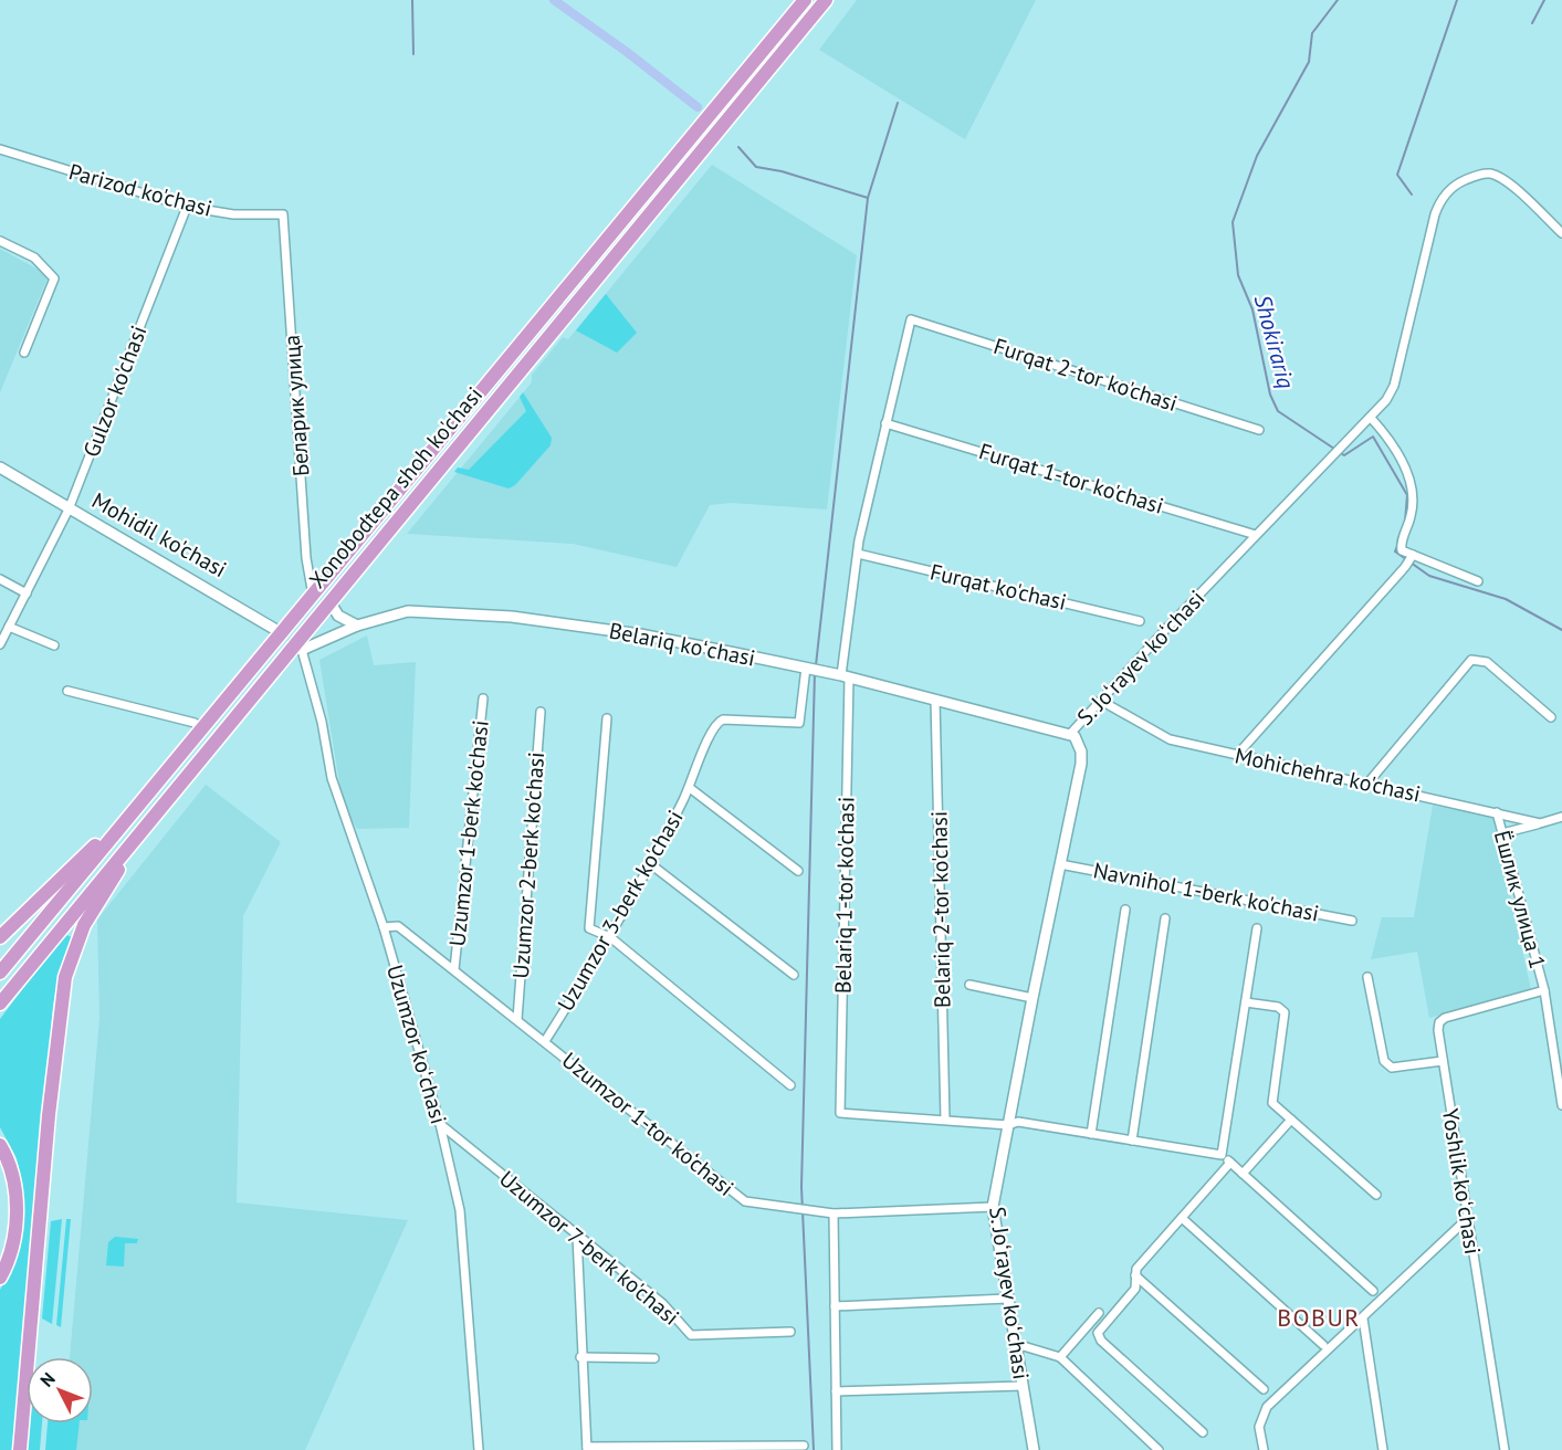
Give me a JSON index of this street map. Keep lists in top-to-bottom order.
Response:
{
  "streets": {
    "highway": ["Xonobodtepa shoh ko'chasi", "Mohidil ko'chasi"],
    "street": [
      "Parizod ko'chasi",
      "Furqat 2-tor ko'chasi",
      "Gulzor ko'chasi",
      "Беларик улица",
      "Furqat 1-tor ko'chasi",
      "Furqat ko'chasi",
      "Belariq koʻchasi",
      "S. Joʻrayev koʻchasi",
      "Mohichehra ko'chasi",
      "Uzumzor 1-berk ko'chasi",
      "Uzumzor 2-berk ko'chasi",
      "Navnihol 1-berk ko'chasi",
      "Belariq 1-tor ko'chasi",
      "Ёшлик улица 1",
      "Belariq 2-tor ko'chasi",
      "Uzumzor 3-berk ko'chasi",
      "Uzumzor koʻchasi",
      "Uzumzor 1-tor ko‘chasi",
      "Yoshlik koʻchasi",
      "Uzumzor 7-berk ko'chasi"
    ]
  },
  "crossings": [
    ["Parizod ko'chasi", "Gulzor ko'chasi"],
    ["Parizod ko'chasi", "Беларик улица"],
    ["Furqat 2-tor ko'chasi", "Belariq 1-tor ko'chasi"],
    ["Gulzor ko'chasi", "Mohidil ko'chasi"],
    ["Беларик улица", "Xonobodtepa shoh ko'chasi"],
    ["Furqat 1-tor ko'chasi", "S. Joʻrayev koʻchasi"],
    ["Furqat 1-tor ko'chasi", "Belariq 1-tor ko'chasi"],
    ["Xonobodtepa shoh ko'chasi", "Mohidil ko'chasi"],
    ["Xonobodtepa shoh ko'chasi", "Belariq koʻchasi"],
    ["Xonobodtepa shoh ko'chasi", "Uzumzor koʻchasi"],
    ["Mohidil ko'chasi", "Belariq koʻchasi"],
    ["Mohidil ko'chasi", "Uzumzor koʻchasi"],
    ["Furqat ko'chasi", "Belariq 1-tor ko'chasi"],
    ["Belariq koʻchasi", "S. Joʻrayev koʻchasi"],
    ["Belariq koʻchasi", "Belariq 1-tor ko'chasi"],
    ["Belariq koʻchasi", "Belariq 2-tor ko'chasi"],
    ["Belariq koʻchasi", "Uzumzor 3-berk ko'chasi"],
    ["Belariq koʻchasi", "Uzumzor koʻchasi"],
    ["S. Joʻrayev koʻchasi", "Mohichehra ko'chasi"],
    ["S. Joʻrayev koʻchasi", "Navnihol 1-berk ko'chasi"],
    ["S. Joʻrayev koʻchasi", "Uzumzor 1-tor ko‘chasi"],
    ["Mohichehra ko'chasi", "Ёшлик улица 1"],
    ["Uzumzor 1-berk ko'chasi", "Uzumzor 1-tor ko‘chasi"],
    ["Uzumzor 2-berk ko'chasi", "Uzumzor 1-tor ko‘chasi"],
    ["Belariq 1-tor ko'chasi", "Belariq 2-tor ko'chasi"],
    ["Ёшлик улица 1", "Yoshlik koʻchasi"],
    ["Uzumzor 3-berk ko'chasi", "Uzumzor 1-tor ko‘chasi"],
    ["Uzumzor koʻchasi", "Uzumzor 1-tor ko‘chasi"],
    ["Uzumzor koʻchasi", "Uzumzor 7-berk ko'chasi"]
  ],
  "districts": ["BOBUR"],
  "water": ["Shokirariq"],
  "north": "top left"
}
